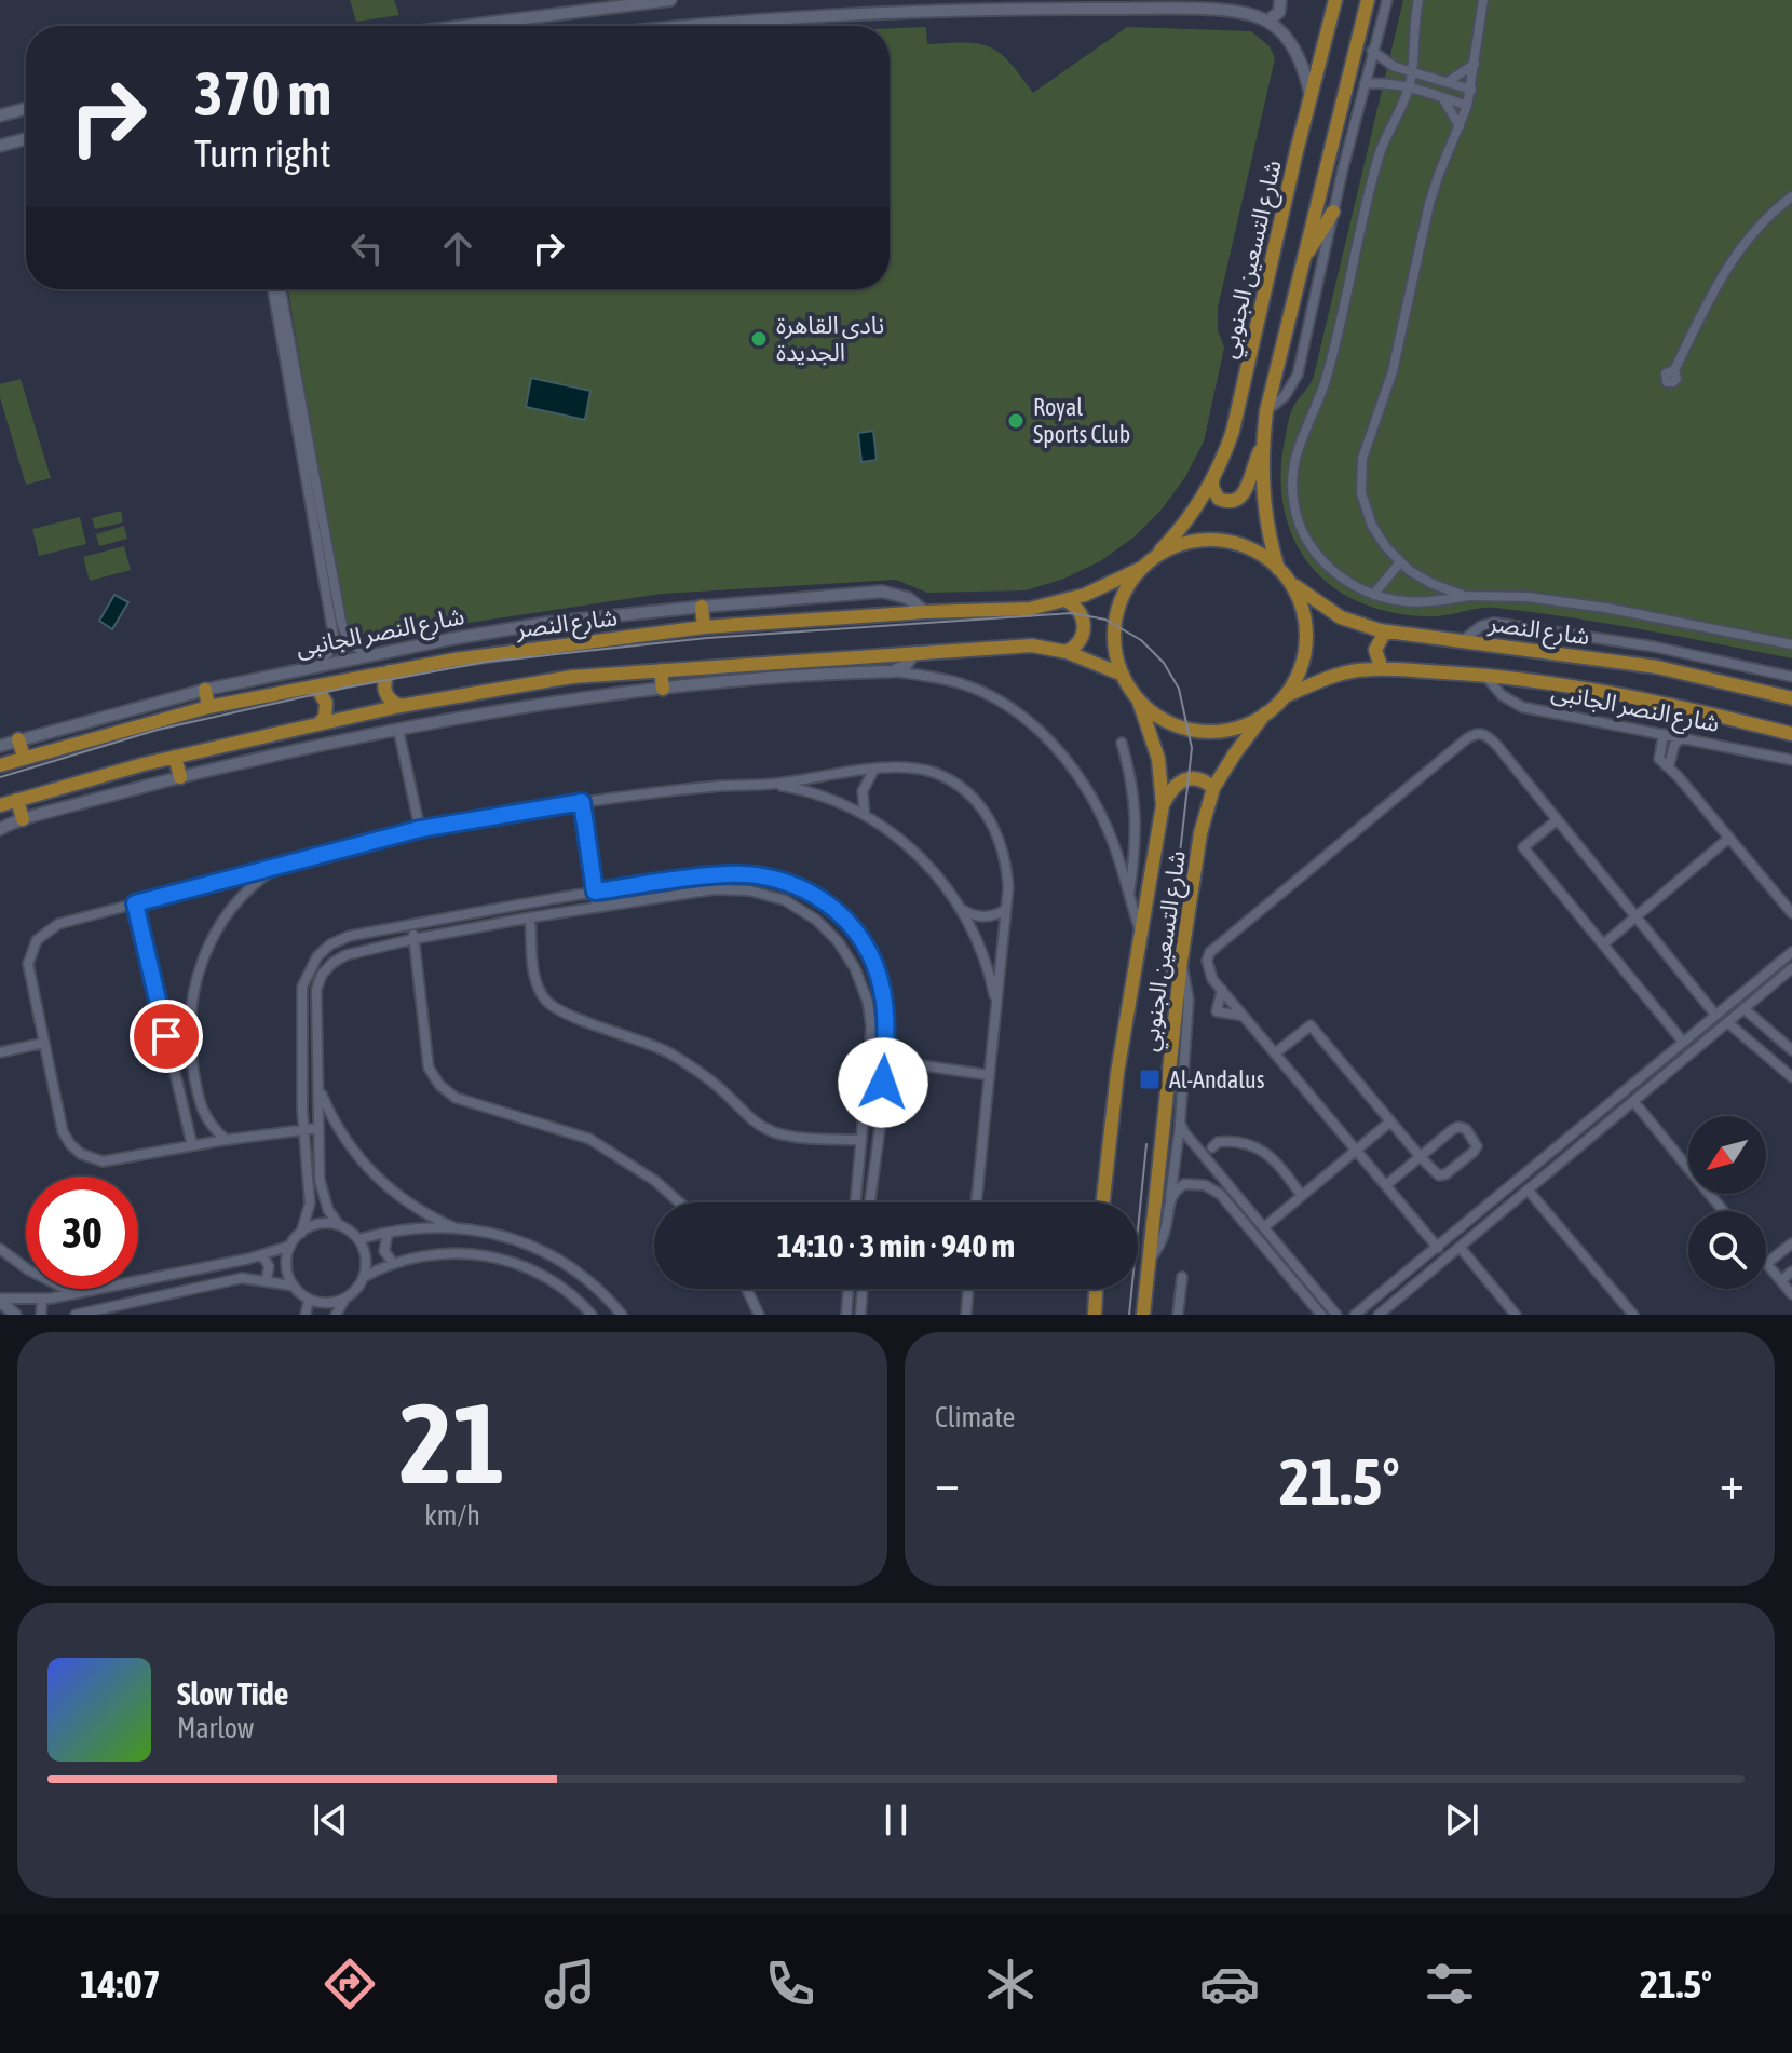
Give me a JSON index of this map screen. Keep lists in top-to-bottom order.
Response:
{
  "streets": {
    "main road": ["شارع التسعين الجنوبي", "شارع النصر"],
    "street": ["شارع النصر الجانبى"]
  },
  "crossings": [
    ["شارع التسعين الجنوبي", "شارع النصر"],
    ["شارع النصر", "شارع النصر الجانبى"]
  ],
  "places": {
    "other": ["نادى القاهرة الجديدة", "Royal Sports Club"],
    "transit": ["Al-Andalus"]
  },
  "north": "bottom left",
  "page": {
    "turn": ["370 m", "Turn right"],
    "limit": "30",
    "trip": "14:10 · 3 min · 940 m",
    "tile": [
      ["21", "km/h"],
      "Climate"
    ],
    "heat": ["−", "21.5°", "+"],
    "song": ["Slow Tide", "Marlow"],
    "tabs": ["14:07", "21.5°"]
  }
}
